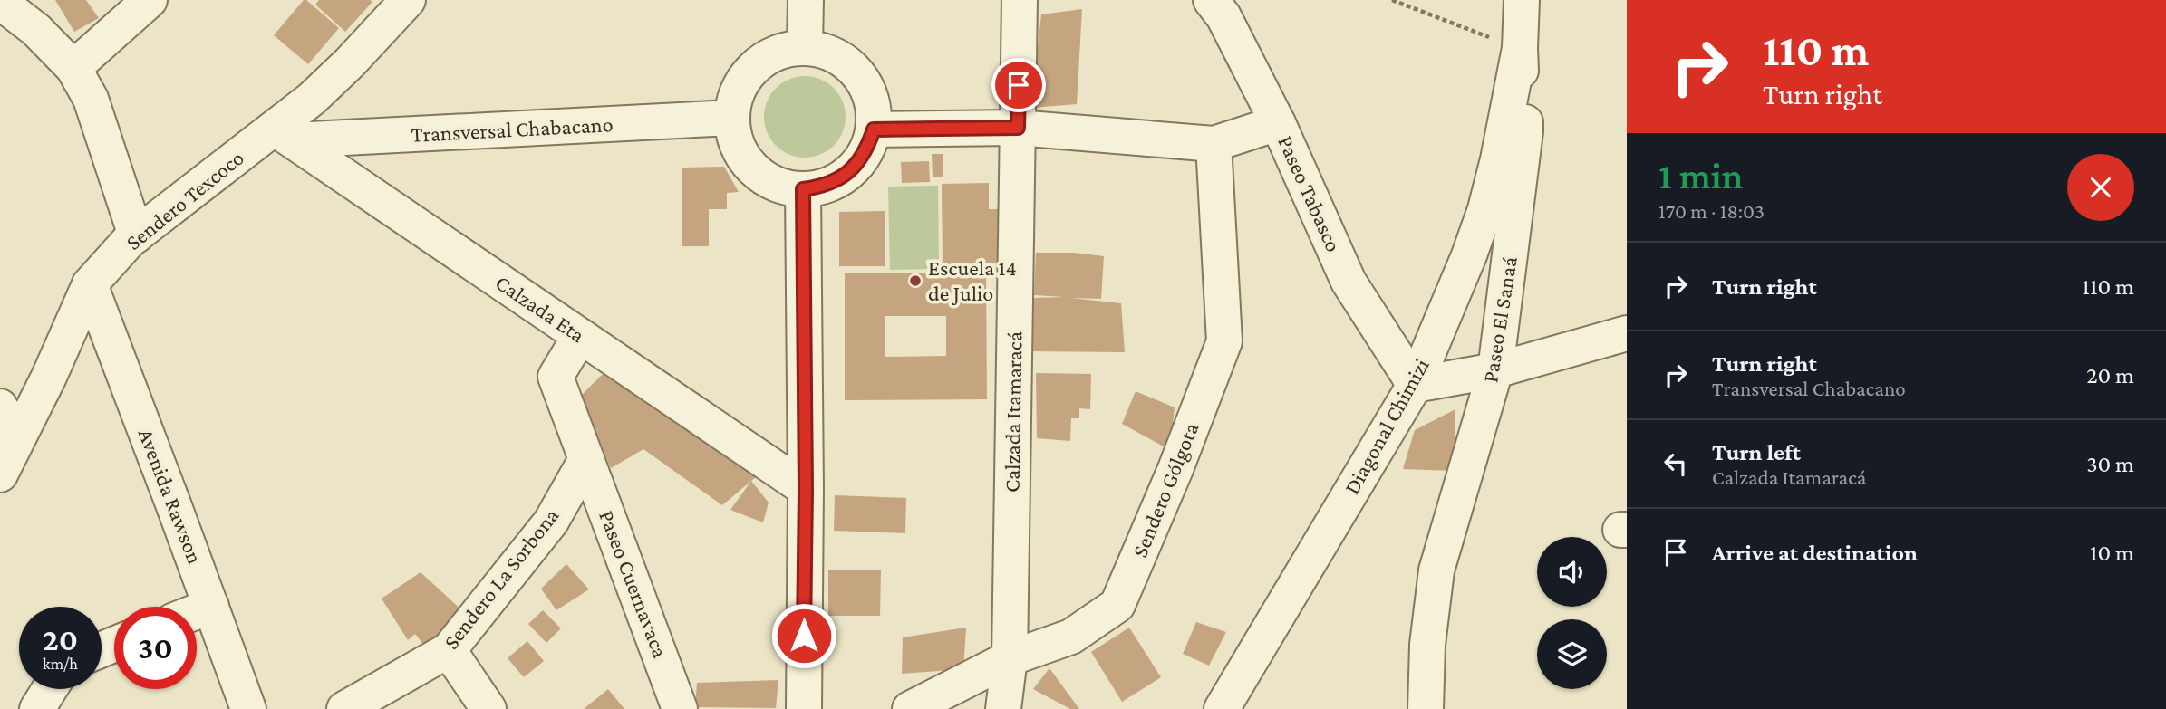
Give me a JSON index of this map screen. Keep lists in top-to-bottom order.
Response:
{
  "streets": {
    "street": [
      "Transversal Chabacano",
      "Paseo Tabasco",
      "Sendero Texcoco",
      "Calzada Eta",
      "Paseo El Sanaá",
      "Calzada Itamaracá",
      "Diagonal Chimizi",
      "Sendero Gólgota",
      "Avenida Rawson",
      "Sendero La Sorbona",
      "Paseo Cuernavaca"
    ]
  },
  "crossings": [
    ["Transversal Chabacano", "Sendero Texcoco"],
    ["Transversal Chabacano", "Calzada Eta"],
    ["Paseo Tabasco", "Diagonal Chimizi"],
    ["Sendero Texcoco", "Calzada Eta"],
    ["Sendero Texcoco", "Avenida Rawson"],
    ["Paseo El Sanaá", "Diagonal Chimizi"],
    ["Calzada Itamaracá", "Sendero Gólgota"],
    ["Sendero La Sorbona", "Paseo Cuernavaca"]
  ],
  "places": ["Escuela 14 de Julio"],
  "page": {
    "turn": ["110 m", "Turn right"],
    "heading": ["1 min", "170 m · 18:03"],
    "list": [
      {
        "name": "Turn right",
        "value": "110 m"
      },
      {
        "name": "Turn right",
        "note": "Transversal Chabacano",
        "value": "20 m"
      },
      {
        "name": "Turn left",
        "note": "Calzada Itamaracá",
        "value": "30 m"
      },
      {
        "name": "Arrive at destination",
        "value": "10 m"
      }
    ],
    "speed": "20 km/h",
    "limit": "30"
  }
}
